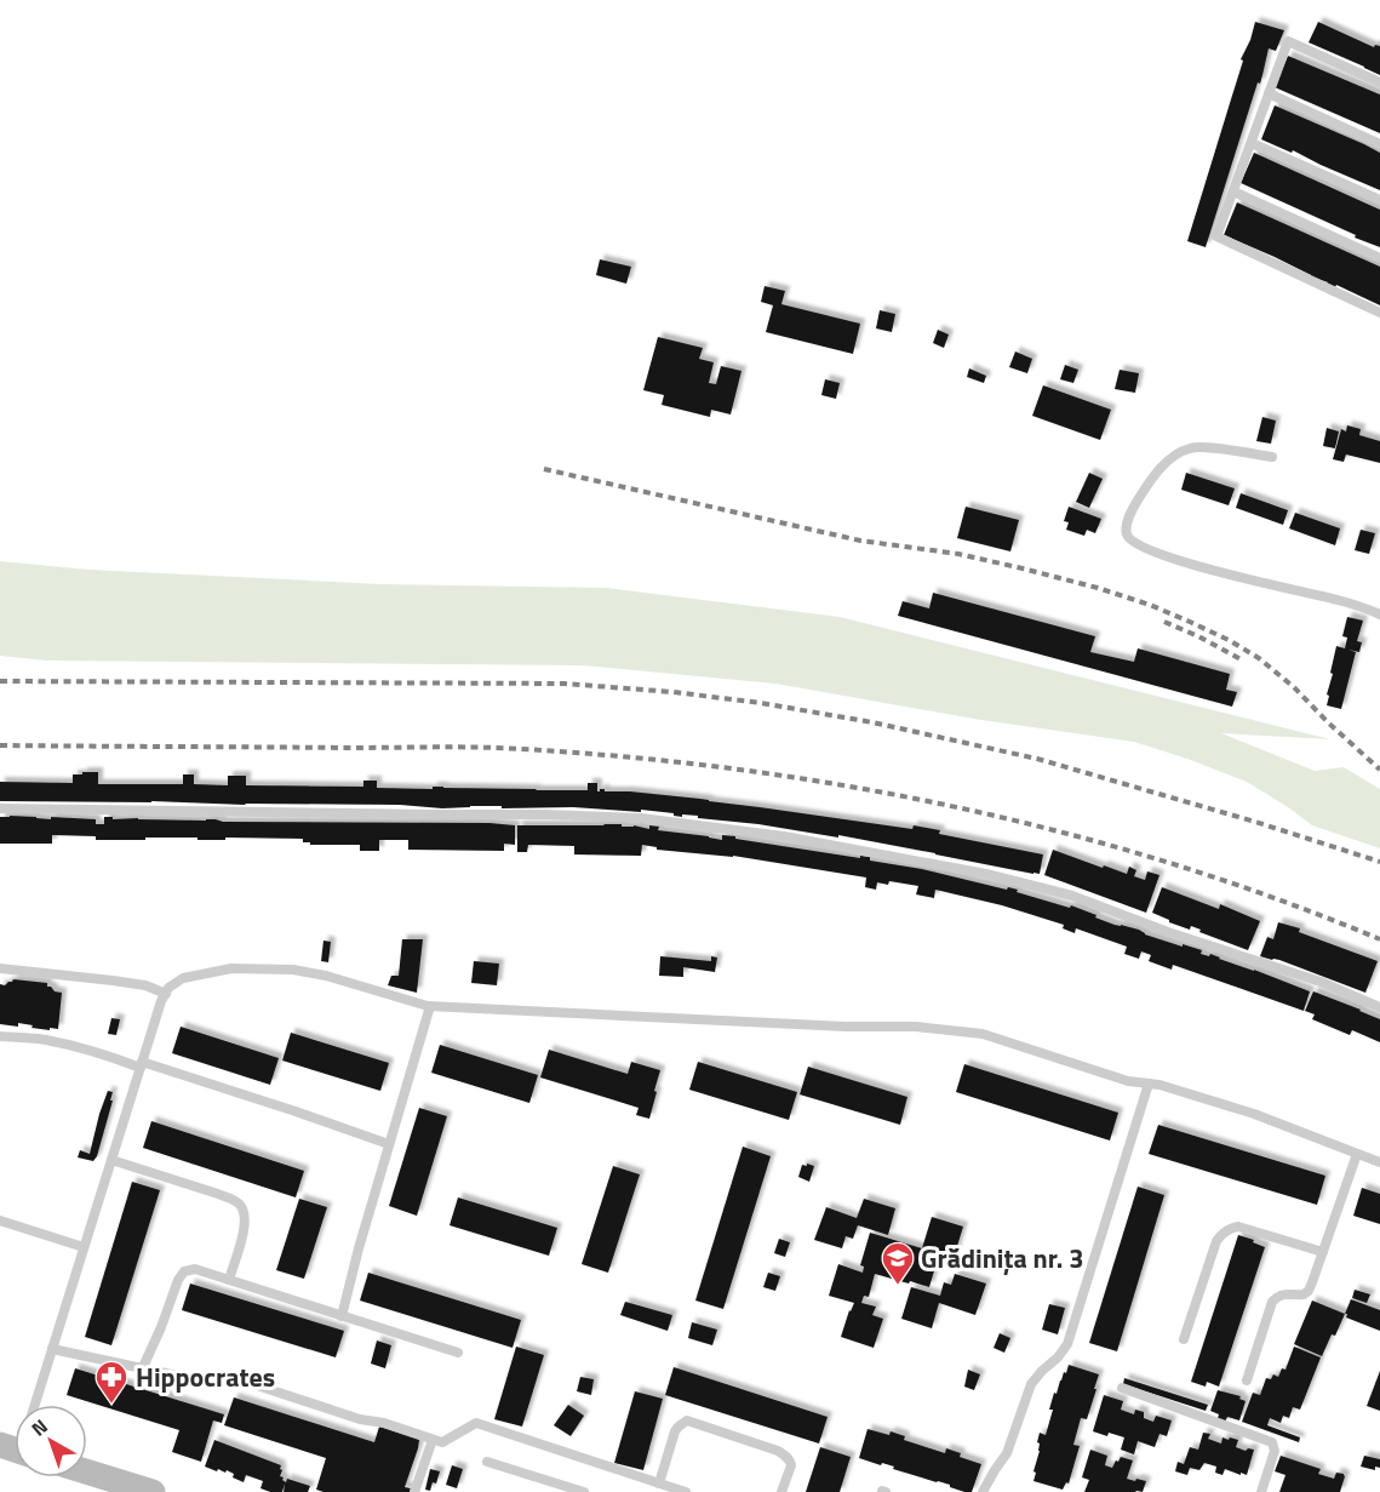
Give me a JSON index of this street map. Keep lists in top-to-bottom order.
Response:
{
  "places": {
    "school or university": ["Grădinița nr. 3"],
    "pharmacy": ["Hippocrates"]
  },
  "north": "top left"
}
